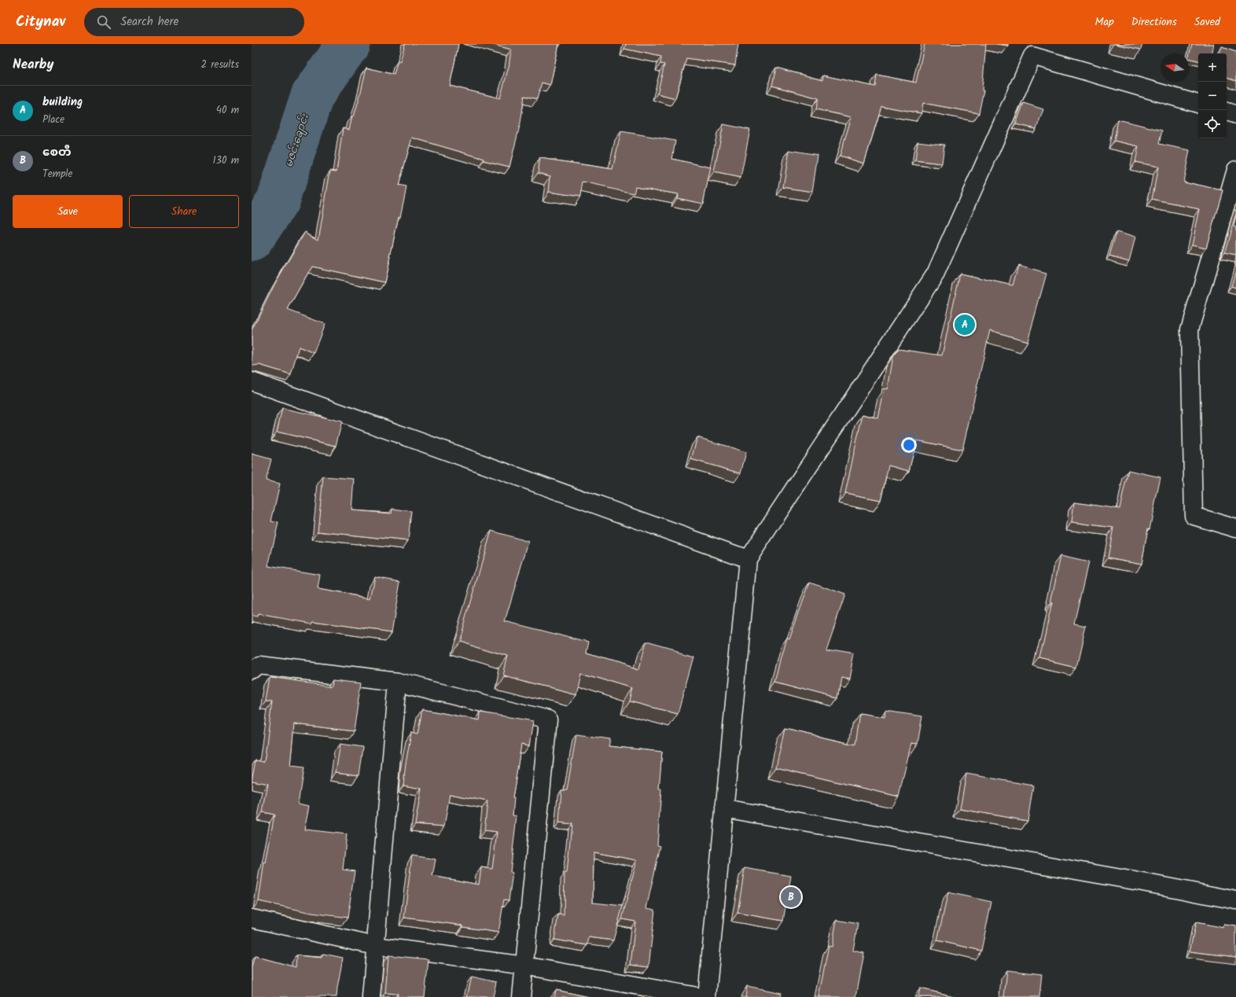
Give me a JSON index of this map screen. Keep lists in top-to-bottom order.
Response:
{
  "water": ["မဇင်းချောင်း"],
  "north": "left",
  "page": {
    "header": "Citynav",
    "search": "Search here",
    "nav": ["Map", "Directions", "Saved"],
    "heading": ["Nearby", "2 results"],
    "map_buttons": ["+", "−"],
    "list": [
      {
        "mark": "A",
        "name": "building",
        "note": "Place",
        "value": "40 m"
      },
      {
        "mark": "B",
        "name": "စေတီ",
        "note": "Temple",
        "value": "130 m"
      }
    ],
    "buttons": ["Save", "Share"],
    "pins": ["A", "B"]
  }
}
